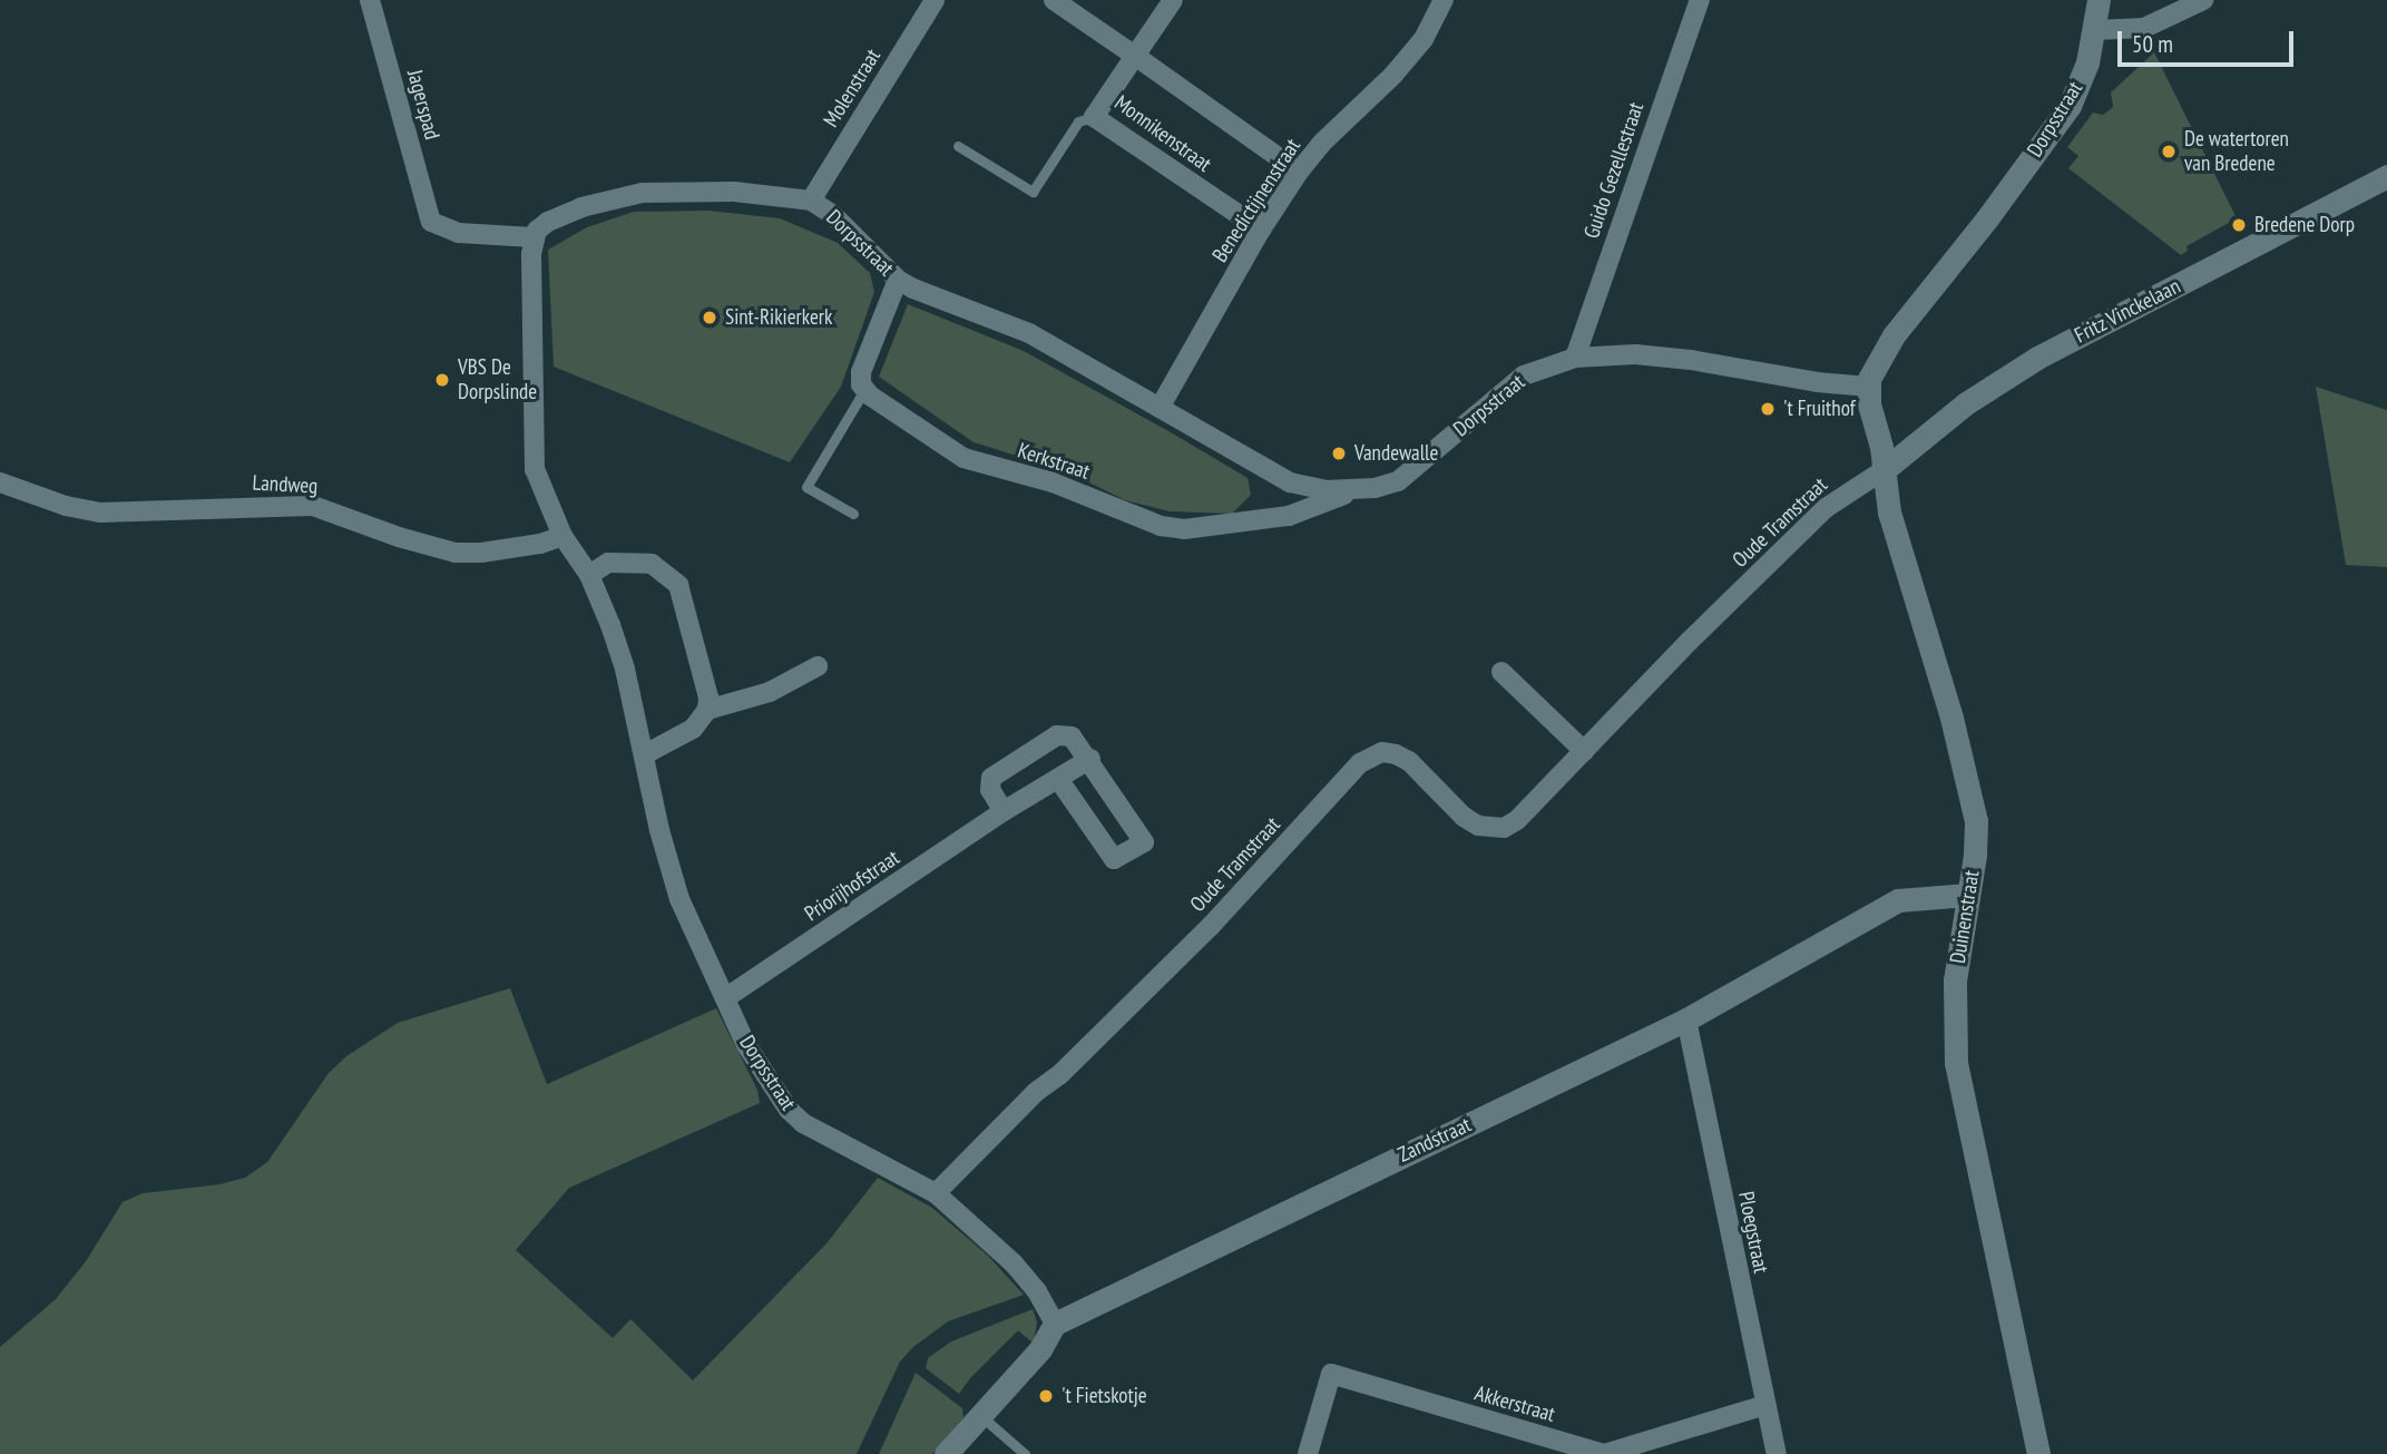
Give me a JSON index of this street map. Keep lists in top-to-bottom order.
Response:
{
  "streets": {
    "street": [
      "Molenstraat",
      "Jagerspad",
      "Dorpsstraat",
      "Monnikenstraat",
      "Guido Gezellestraat",
      "Benedictijnenstraat",
      "Fritz Vinckelaan",
      "Kerkstraat",
      "Landweg",
      "Oude Tramstraat",
      "Priorijhofstraat",
      "Duinenstraat",
      "Zandstraat",
      "Ploegstraat",
      "Akkerstraat"
    ]
  },
  "crossings": [
    ["Molenstraat", "Dorpsstraat"],
    ["Jagerspad", "Dorpsstraat"],
    ["Dorpsstraat", "Guido Gezellestraat"],
    ["Dorpsstraat", "Benedictijnenstraat"],
    ["Dorpsstraat", "Kerkstraat"],
    ["Dorpsstraat", "Landweg"],
    ["Dorpsstraat", "Oude Tramstraat"],
    ["Dorpsstraat", "Priorijhofstraat"],
    ["Dorpsstraat", "Duinenstraat"],
    ["Dorpsstraat", "Zandstraat"],
    ["Monnikenstraat", "Benedictijnenstraat"],
    ["Fritz Vinckelaan", "Oude Tramstraat"],
    ["Fritz Vinckelaan", "Duinenstraat"],
    ["Oude Tramstraat", "Duinenstraat"],
    ["Duinenstraat", "Zandstraat"],
    ["Zandstraat", "Ploegstraat"],
    ["Ploegstraat", "Akkerstraat"]
  ],
  "places": [
    "De watertoren van Bredene",
    "Bredene Dorp",
    "Sint-Rikierkerk",
    "VBS De Dorpslinde",
    "'t Fruithof",
    "Vandewalle",
    "'t Fietskotje"
  ],
  "scale_bar": "50 m"
}
